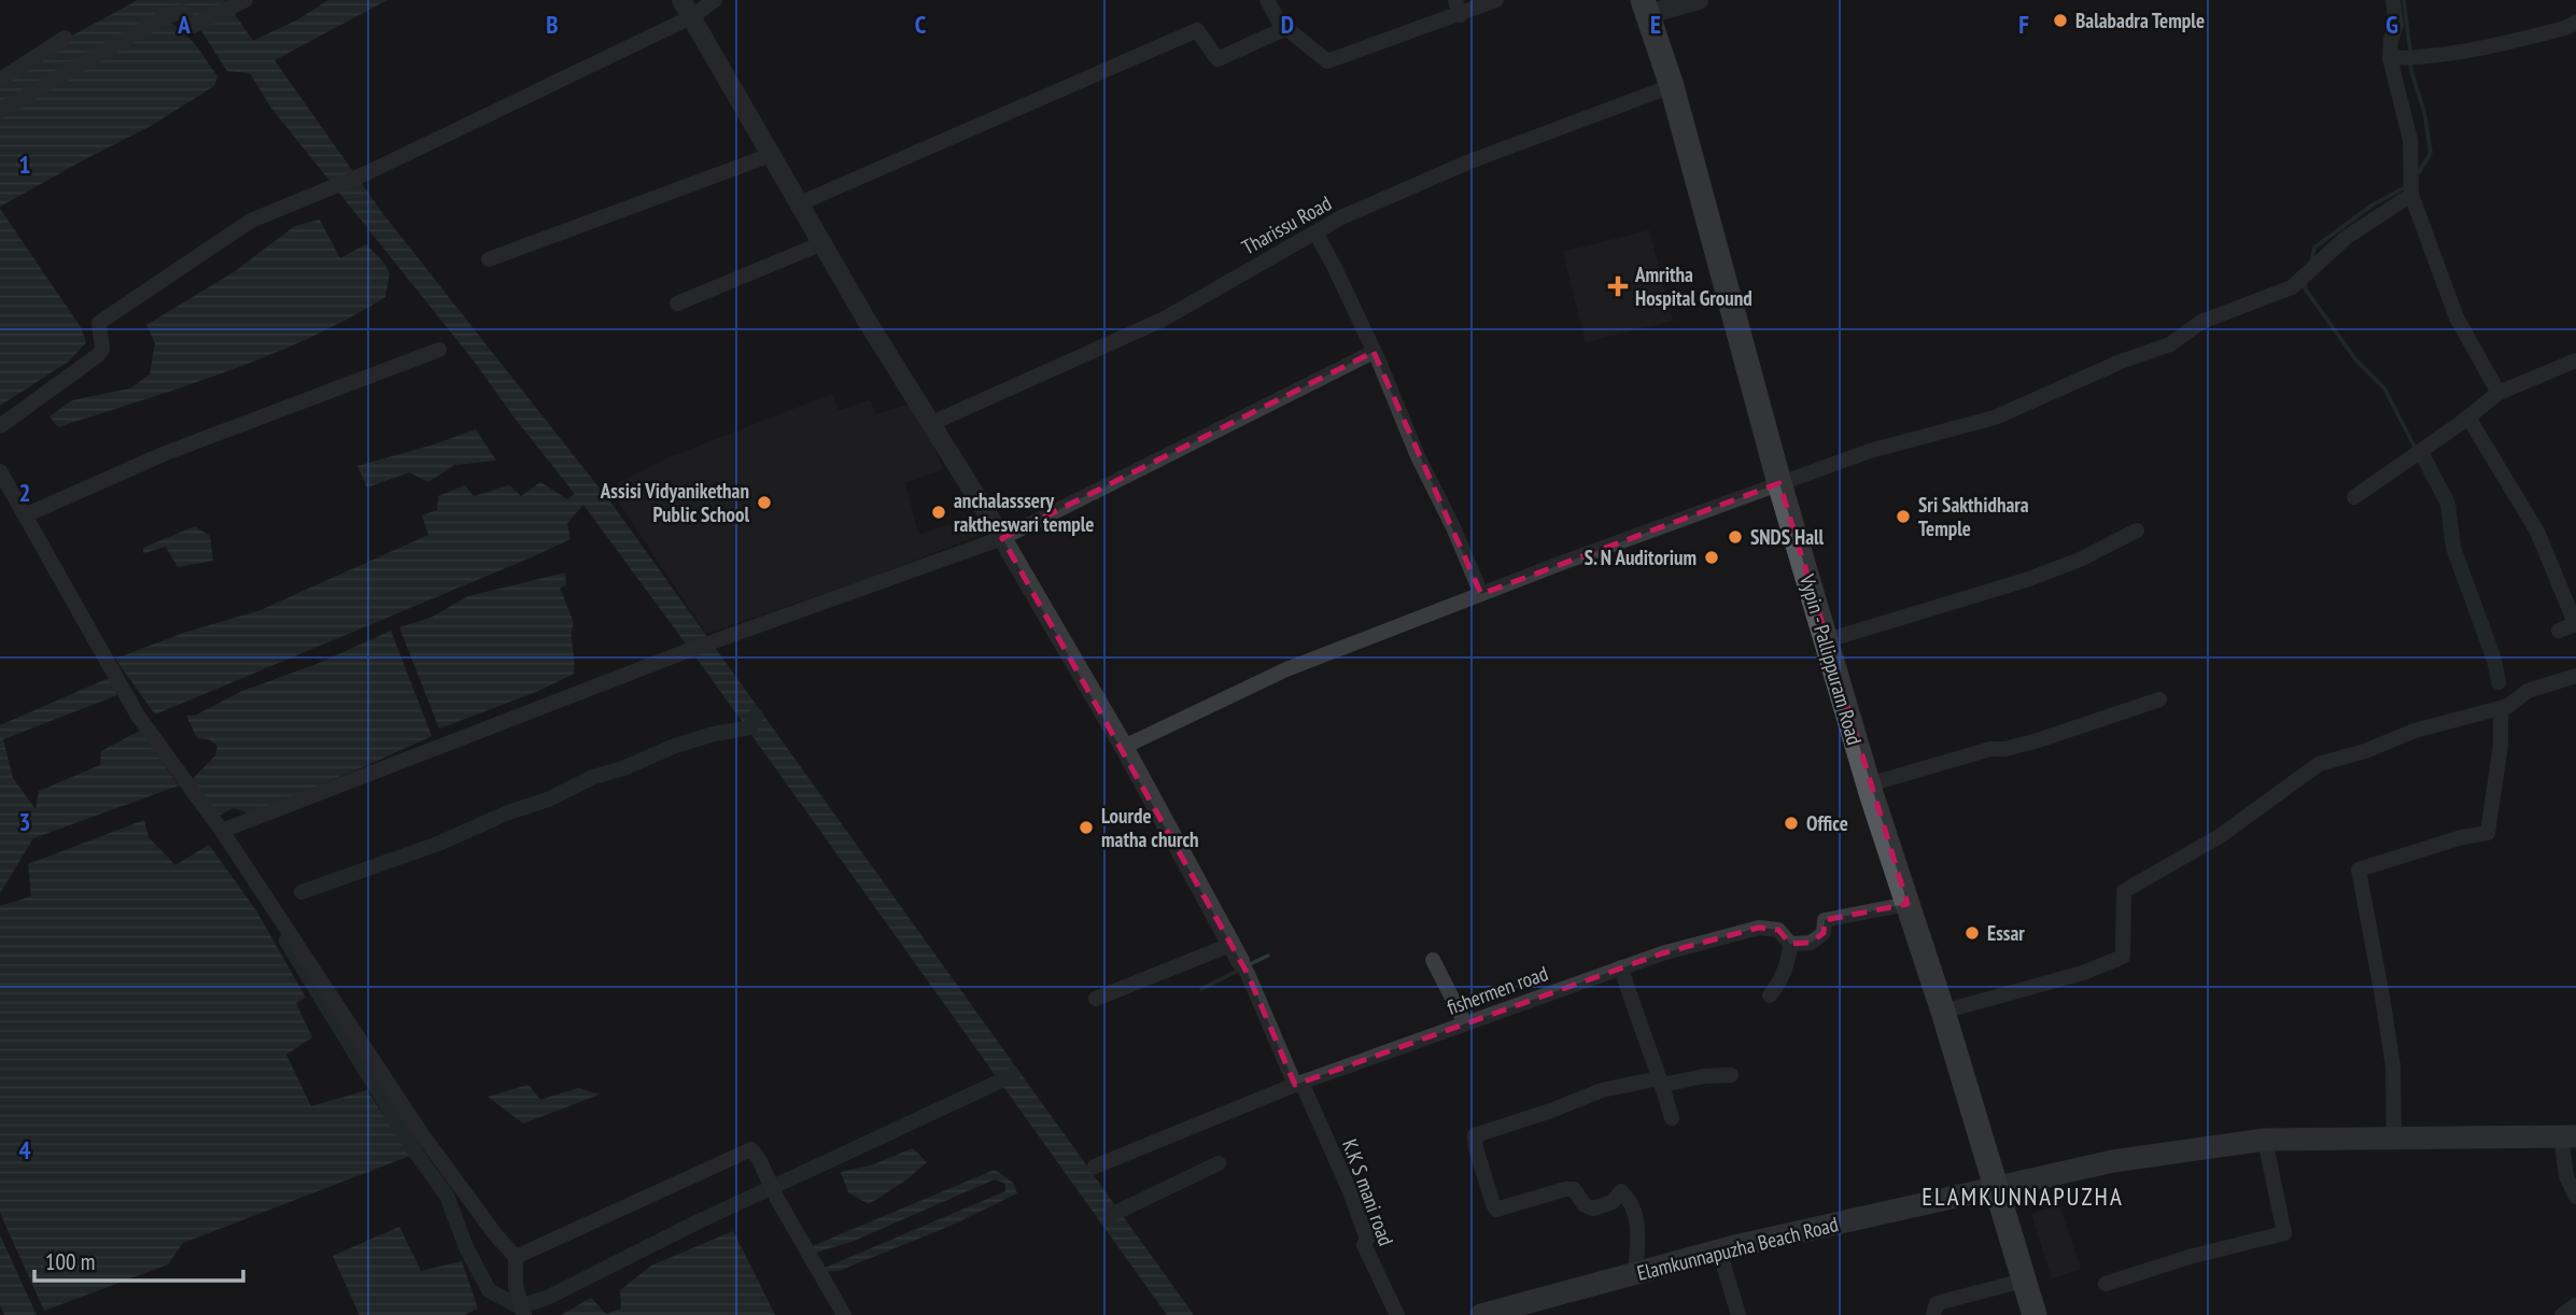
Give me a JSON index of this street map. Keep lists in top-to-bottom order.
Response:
{
  "streets": {
    "main road": ["Vypin - Pallippuram Road", "Elamkunnapuzha Beach Road"],
    "street": ["Tharissu Road", "fishermen road", "K.K S mani road"]
  },
  "crossings": [
    ["Tharissu Road", "Vypin - Pallippuram Road"],
    ["Vypin - Pallippuram Road", "Elamkunnapuzha Beach Road"],
    ["fishermen road", "K.K S mani road"]
  ],
  "districts": ["ELAMKUNNAPUZHA"],
  "places": {
    "other": [
      "Balabadra Temple",
      "Assisi Vidyanikethan Public School",
      "anchalasssery raktheswari temple",
      "Sri Sakthidhara Temple",
      "SNDS Hall",
      "S. N Auditorium",
      "Office",
      "Lourde matha church",
      "Essar"
    ],
    "health": ["Amritha Hospital Ground"]
  },
  "scale_bar": "100 m",
  "grid": {
    "columns": [
      "A",
      "B",
      "C",
      "D",
      "E",
      "F",
      "G"
    ],
    "rows": [
      "1",
      "2",
      "3",
      "4"
    ]
  }
}
